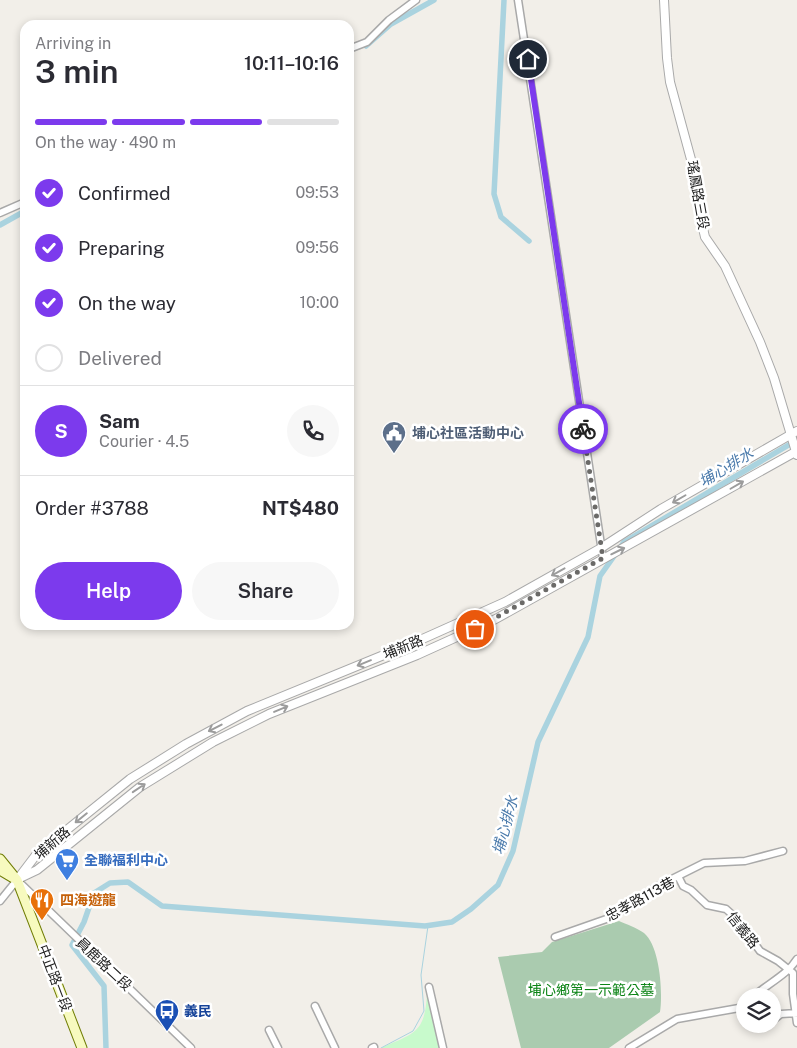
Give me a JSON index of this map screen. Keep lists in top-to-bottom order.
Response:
{
  "streets": {
    "main road": ["中正路一段"],
    "street": [
      "瑤鳳路三段",
      "埔新路",
      "忠孝路113巷",
      "信義路",
      "員鹿路二段"
    ]
  },
  "crossings": [
    ["瑤鳳路三段", "埔新路"],
    ["埔新路", "員鹿路二段"],
    ["埔新路", "中正路一段"],
    ["忠孝路113巷", "信義路"],
    ["員鹿路二段", "中正路一段"]
  ],
  "water": ["埔心排水"],
  "parks": ["埔心鄉第一示範公墓"],
  "places": {
    "public building": ["埔心社區活動中心"],
    "supermarket": ["全聯福利中心"],
    "restaurant": ["四海遊龍"],
    "bus stop": ["義民"]
  },
  "page": {
    "heading": ["3 min", "Arriving in", "10:11–10:16"],
    "panel": [
      "Sam",
      "Courier · 4.5",
      "Order #3788",
      "NT$480"
    ],
    "bar": "On the way · 490 m",
    "list": [
      ["Confirmed", "09:53"],
      ["Preparing", "09:56"],
      ["On the way", "10:00"],
      "Delivered"
    ],
    "round": "S",
    "buttons": ["Help", "Share"]
  }
}
